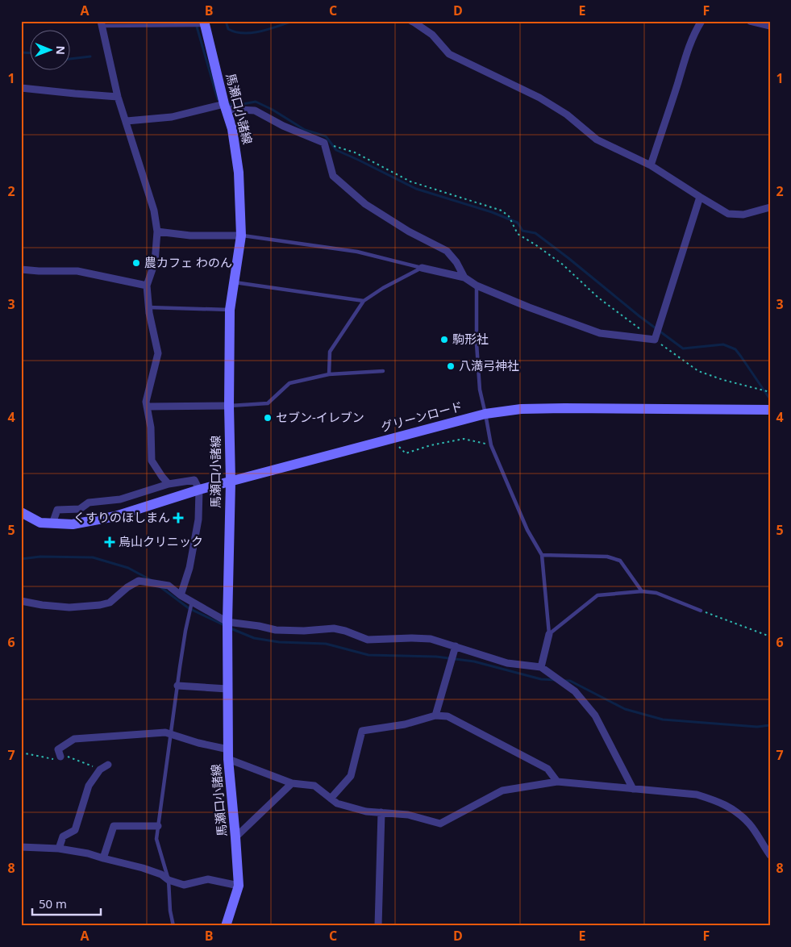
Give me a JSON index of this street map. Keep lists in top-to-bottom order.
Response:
{
  "streets": {
    "main road": ["馬瀬口小諸線", "グリーンロード"]
  },
  "crossings": [
    ["馬瀬口小諸線", "グリーンロード"]
  ],
  "places": {
    "other": [
      "農カフェ わのん",
      "駒形社",
      "八満弓神社",
      "セブン-イレブン"
    ],
    "health": ["くすりのほしまん", "烏山クリニック"]
  },
  "scale_bar": "50 m",
  "north": "right",
  "grid": {
    "columns": [
      "A",
      "B",
      "C",
      "D",
      "E",
      "F"
    ],
    "rows": [
      "1",
      "2",
      "3",
      "4",
      "5",
      "6",
      "7",
      "8"
    ]
  }
}
